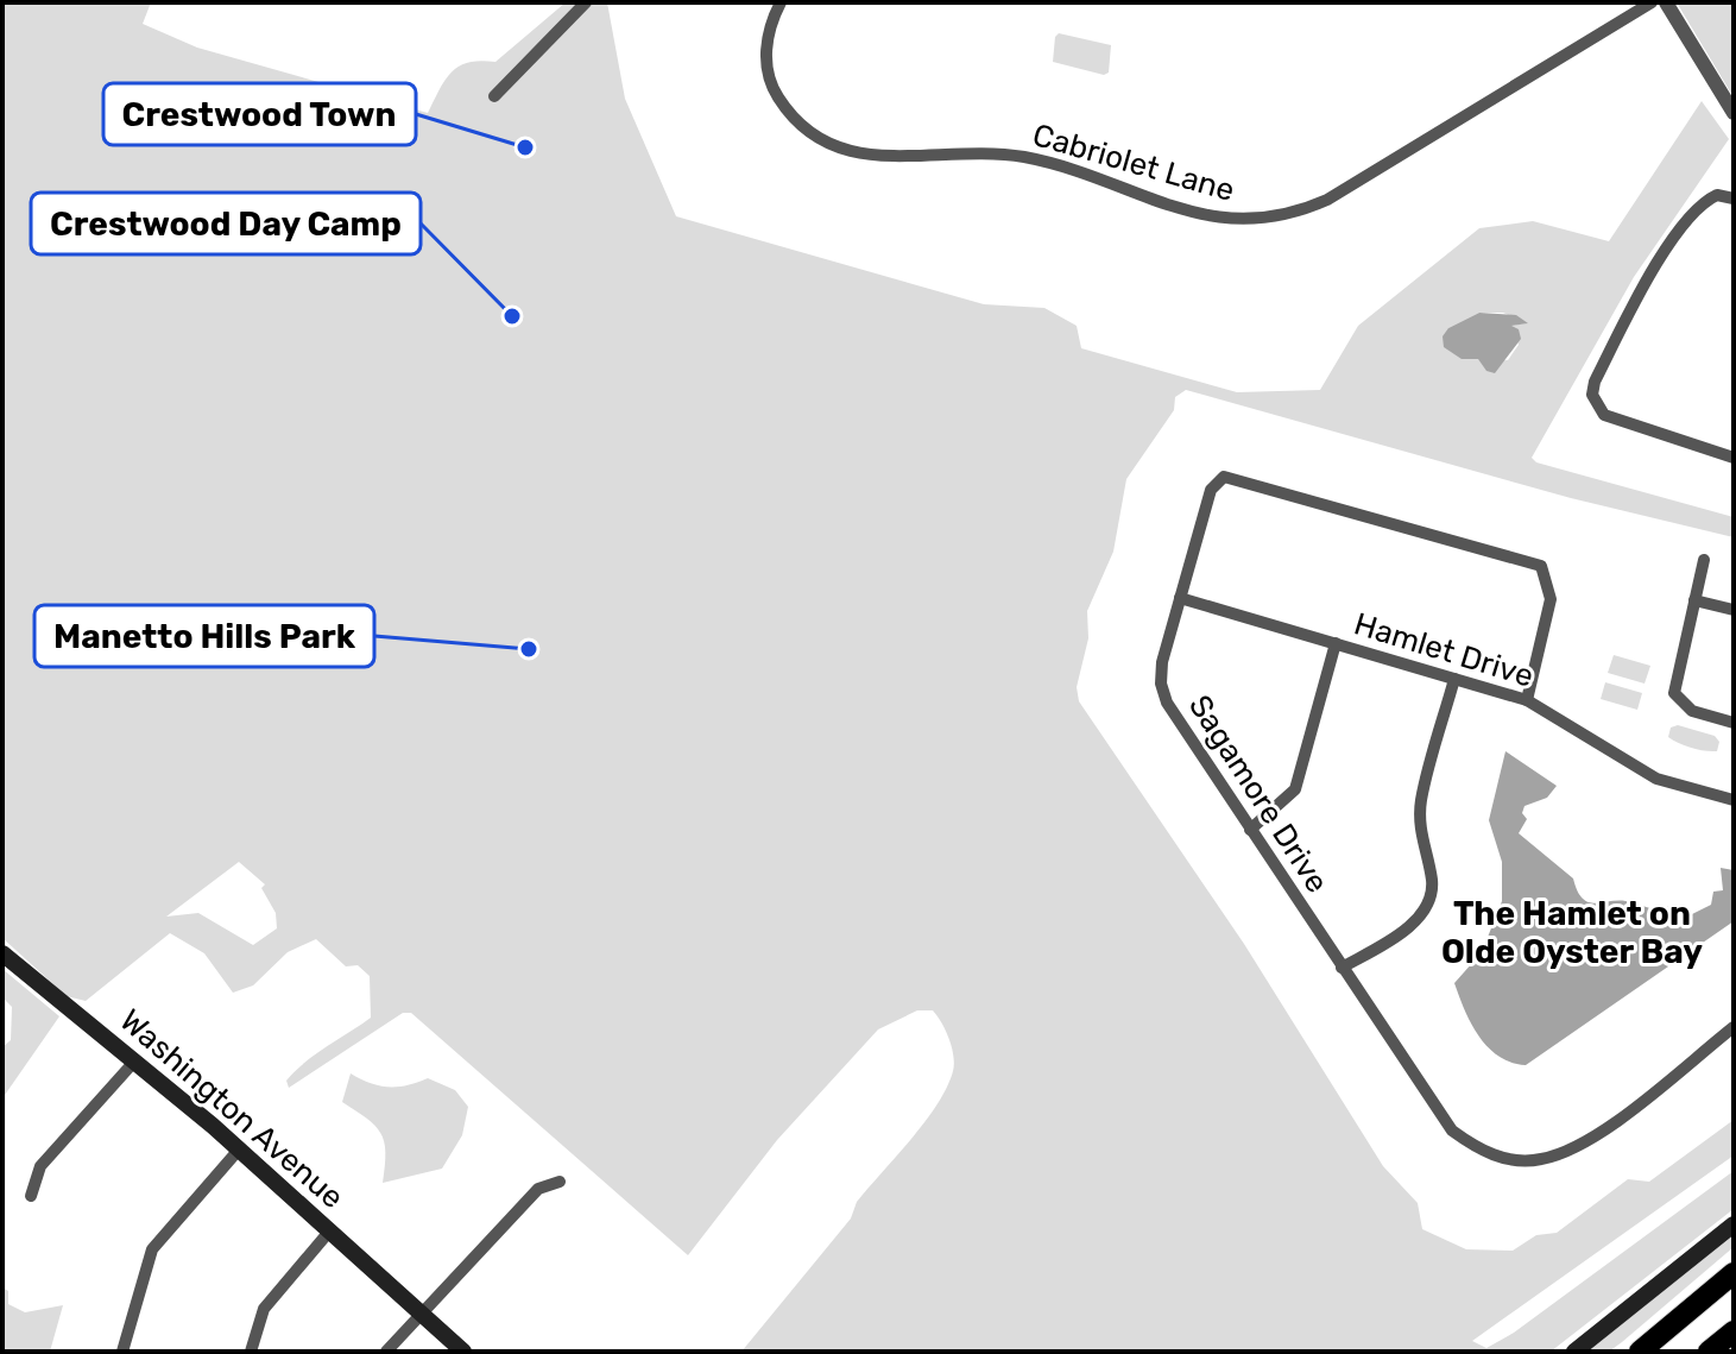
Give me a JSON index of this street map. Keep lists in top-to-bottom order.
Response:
{
  "streets": {
    "main road": ["Washington Avenue"],
    "street": ["Cabriolet Lane", "Hamlet Drive", "Sagamore Drive"]
  },
  "crossings": [
    ["Hamlet Drive", "Sagamore Drive"]
  ],
  "districts": ["The Hamlet on Olde Oyster Bay"],
  "places": ["Crestwood Town", "Crestwood Day Camp", "Manetto Hills Park"]
}
